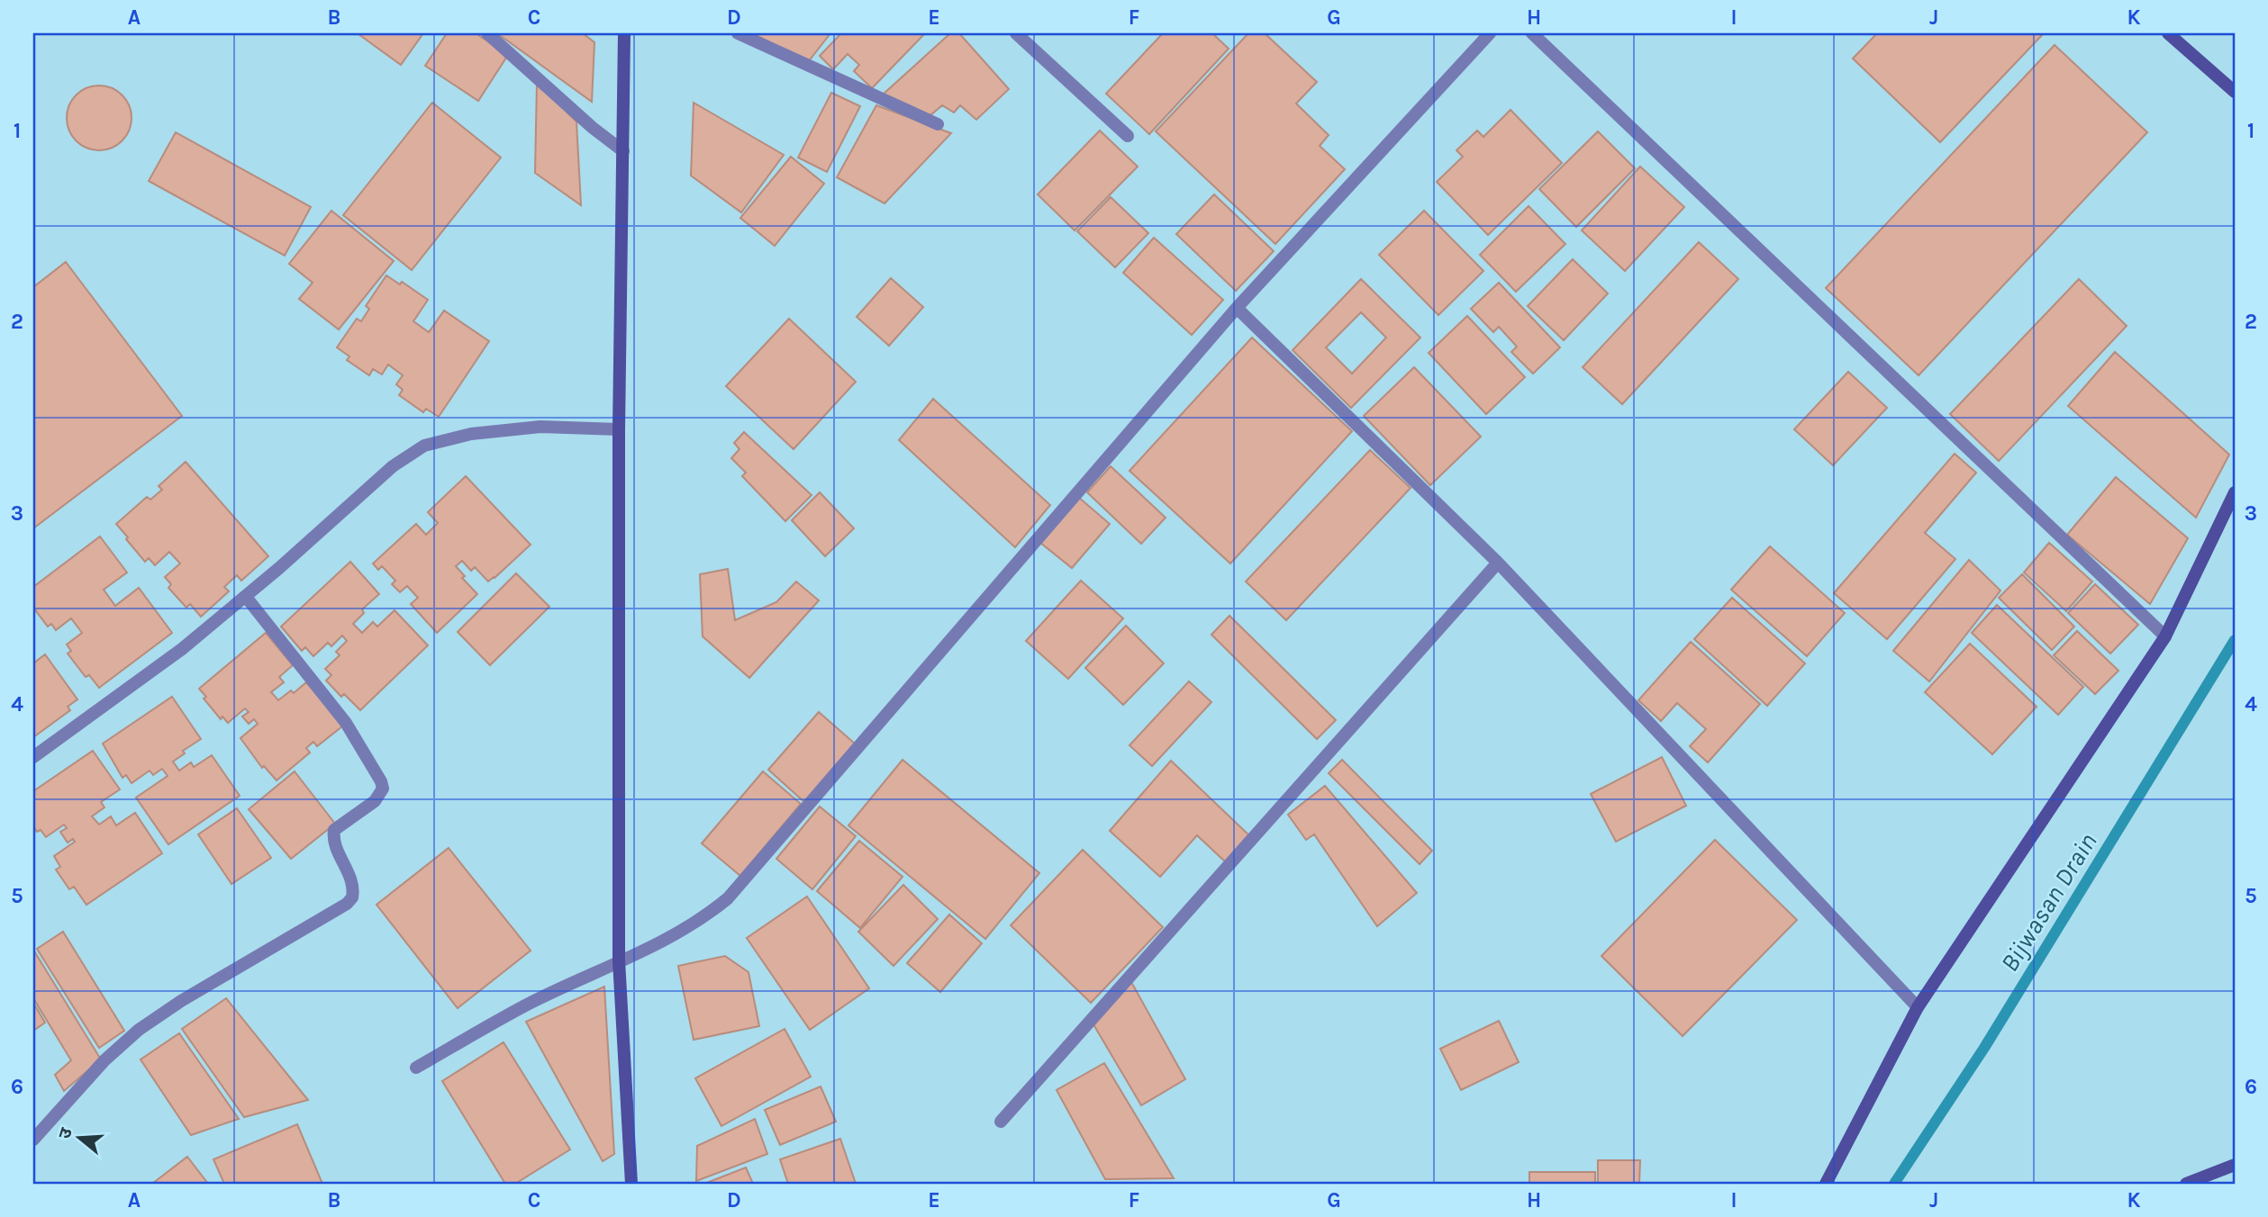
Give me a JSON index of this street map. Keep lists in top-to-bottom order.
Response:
{
  "water": ["Bijwasan Drain"],
  "north": "left",
  "grid": {
    "columns": [
      "A",
      "B",
      "C",
      "D",
      "E",
      "F",
      "G",
      "H",
      "I",
      "J",
      "K"
    ],
    "rows": [
      "1",
      "2",
      "3",
      "4",
      "5",
      "6"
    ]
  }
}
